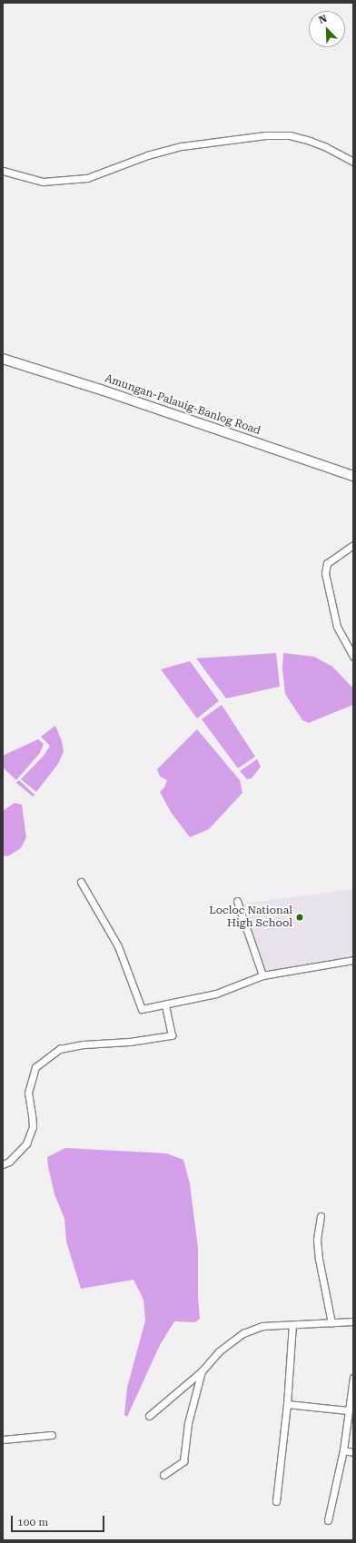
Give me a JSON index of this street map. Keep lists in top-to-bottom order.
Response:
{
  "streets": {
    "main road": ["Amungan-Palauig-Banlog Road"]
  },
  "places": ["Locloc National High School"],
  "scale_bar": "100 m",
  "north": "top left"
}
